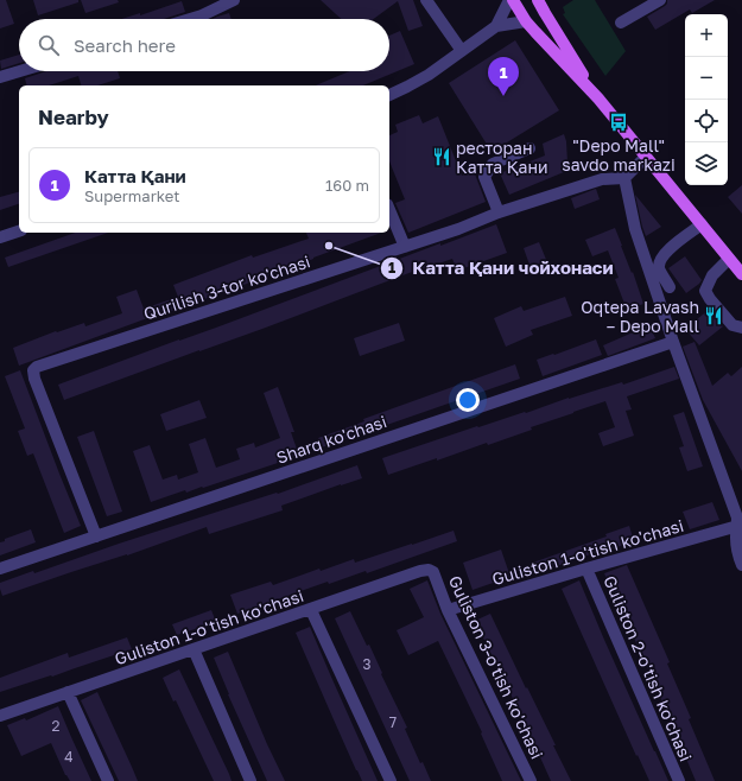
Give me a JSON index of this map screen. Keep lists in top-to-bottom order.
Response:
{
  "streets": {
    "street": [
      "Qurilish 3-tor ko'chasi",
      "Sharq ko'chasi",
      "Guliston 1-o'tish ko'chasi",
      "Guliston 3-o'tish ko'chasi",
      "Guliston 2-o'tish ko'chasi"
    ]
  },
  "crossings": [
    ["Qurilish 3-tor ko'chasi", "Sharq ko'chasi"],
    ["Guliston 1-o'tish ko'chasi", "Guliston 3-o'tish ko'chasi"],
    ["Guliston 1-o'tish ko'chasi", "Guliston 2-o'tish ko'chasi"]
  ],
  "places": {
    "bus stop": ["\"Depo Mall\" savdo markazi"],
    "restaurant": ["ресторан Катта Қани", "Oqtepa Lavash – Depo Mall"],
    "other": ["Катта Қани чойхонаси"]
  },
  "house_numbers": [
    "3",
    "7",
    "2",
    "4"
  ],
  "page": {
    "map_buttons": ["+", "−"],
    "search": "Search here",
    "pins": "1",
    "heading": "Nearby",
    "list": [
      {
        "mark": "1",
        "name": "Катта Қани",
        "note": "Supermarket",
        "value": "160 m"
      }
    ]
  }
}
